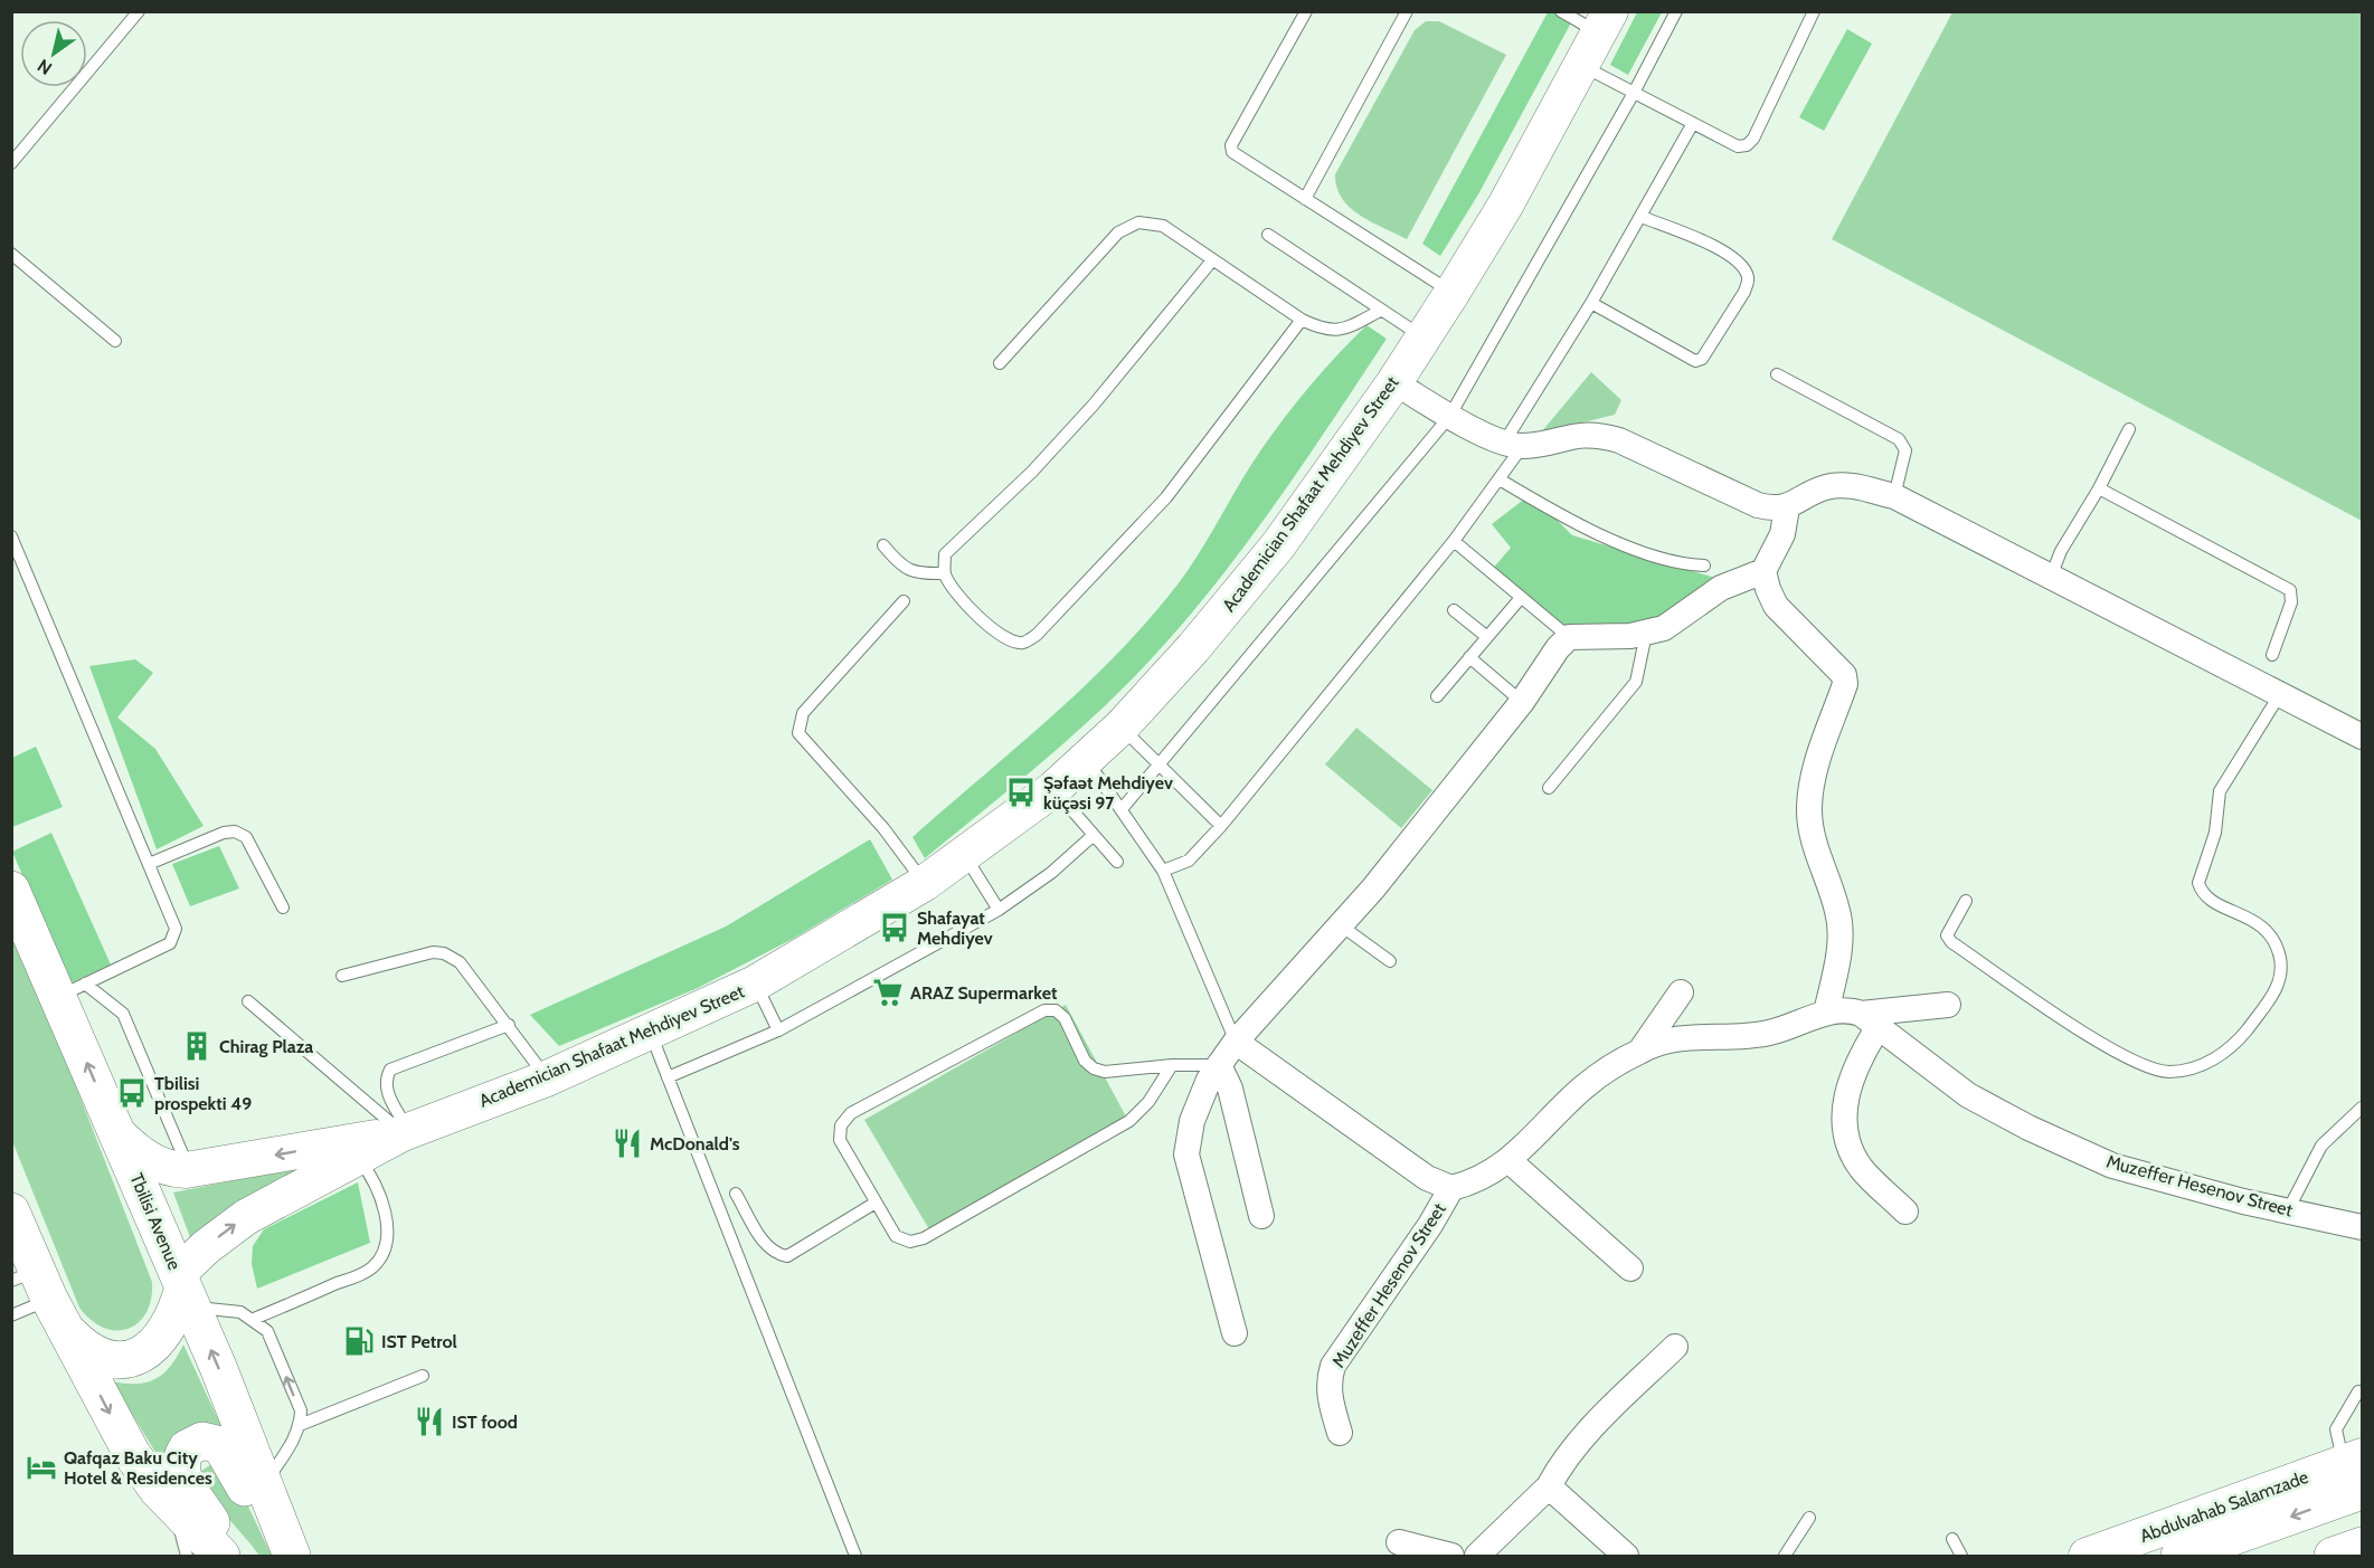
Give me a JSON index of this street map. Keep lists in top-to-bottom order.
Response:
{
  "streets": {
    "main road": ["Academician Shafaat Mehdiyev Street", "Tbilisi Avenue", "Abdulvahab Salamzade"],
    "street": ["Muzеffеr Hеsеnov Street"]
  },
  "places": {
    "bus stop": ["Şəfaət Mehdiyev küçəsi 97", "Shafayat Mehdiyev", "Tbilisi prospekti 49"],
    "supermarket": ["ARAZ Supermarket"],
    "building": ["Chirag Plaza"],
    "restaurant": ["McDonald's", "IST food"],
    "fuel station": ["IST Petrol"],
    "hotel": ["Qafqaz Baku City Hotel & Residences"]
  },
  "north": "bottom left"
}
